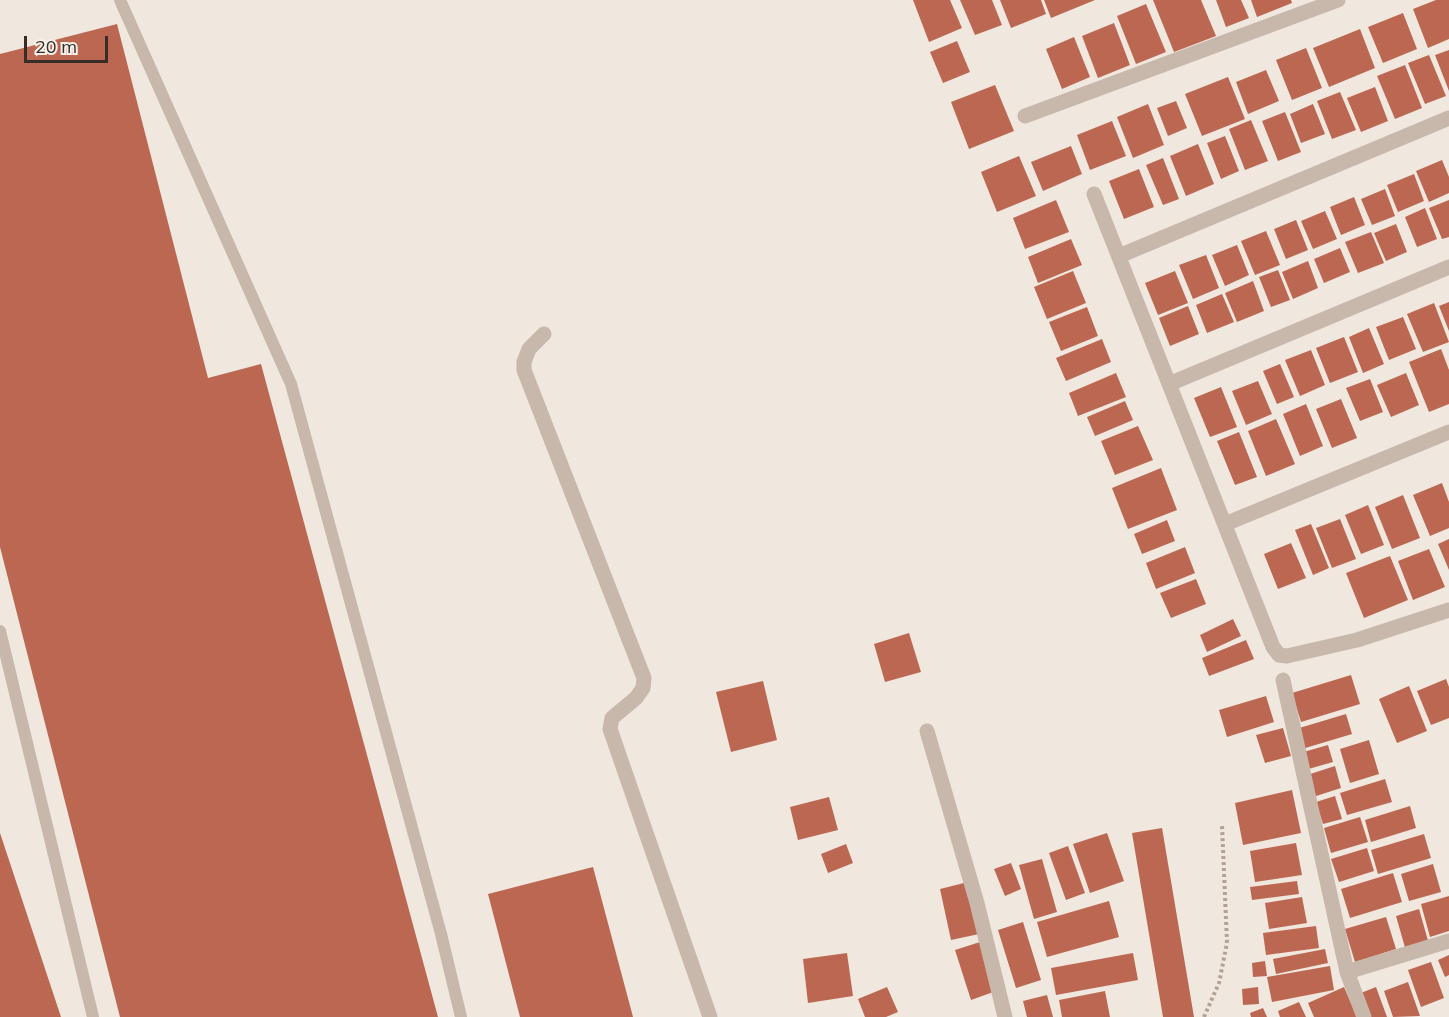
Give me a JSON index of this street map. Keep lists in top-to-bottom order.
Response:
{
  "scale_bar": "20 m"
}
